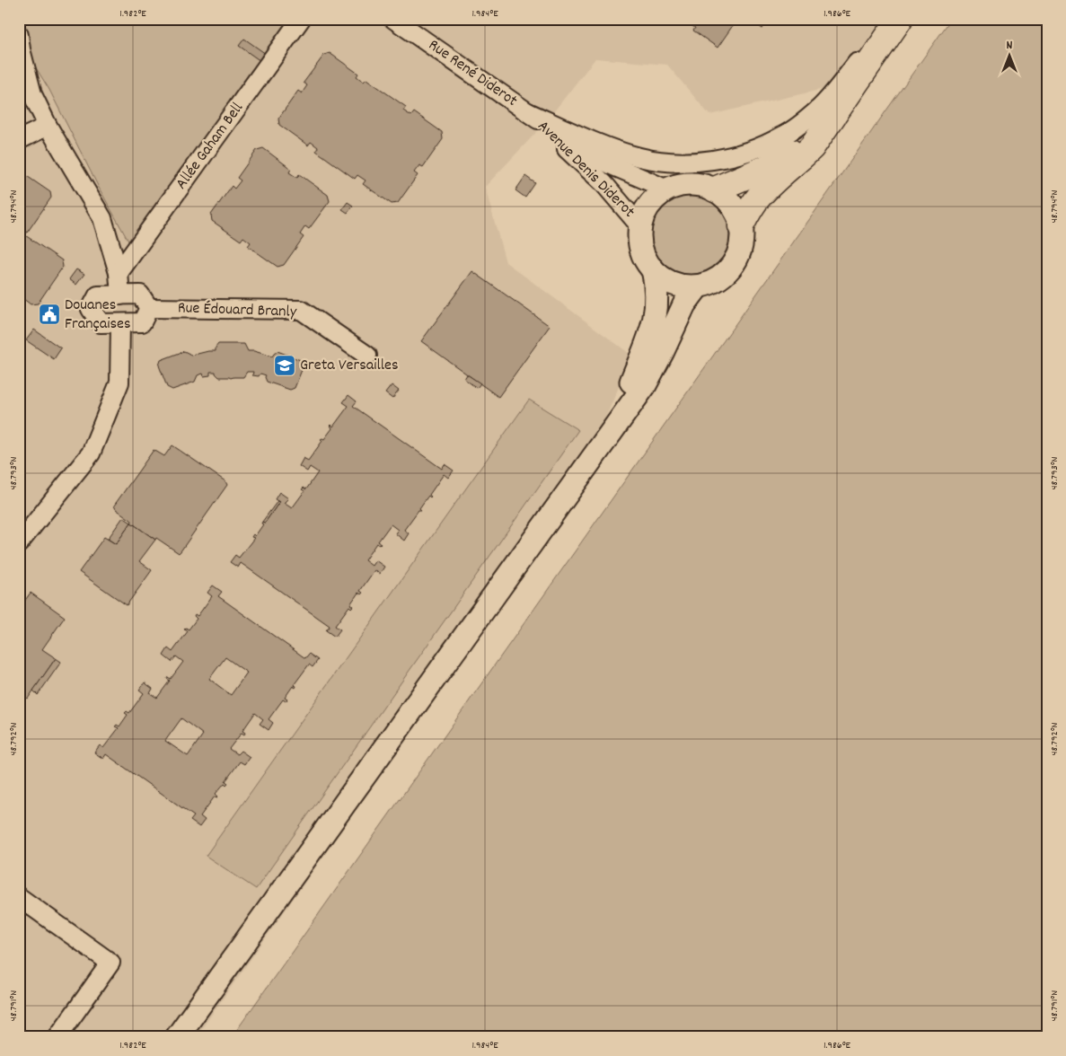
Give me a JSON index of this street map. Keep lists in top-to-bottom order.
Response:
{
  "streets": {
    "street": [
      "Rue René Diderot",
      "Allée Gaham Bell",
      "Avenue Denis Diderot",
      "Rue Édouard Branly"
    ]
  },
  "crossings": [
    ["Rue René Diderot", "Avenue Denis Diderot"]
  ],
  "places": {
    "public building": ["Douanes Françaises"],
    "school or university": ["Greta Versailles"]
  },
  "north": "top",
  "coordinates": [
    "1.982°E",
    "1.984°E",
    "1.986°E",
    "48.794°N",
    "48.793°N",
    "48.792°N",
    "48.791°N"
  ]
}
